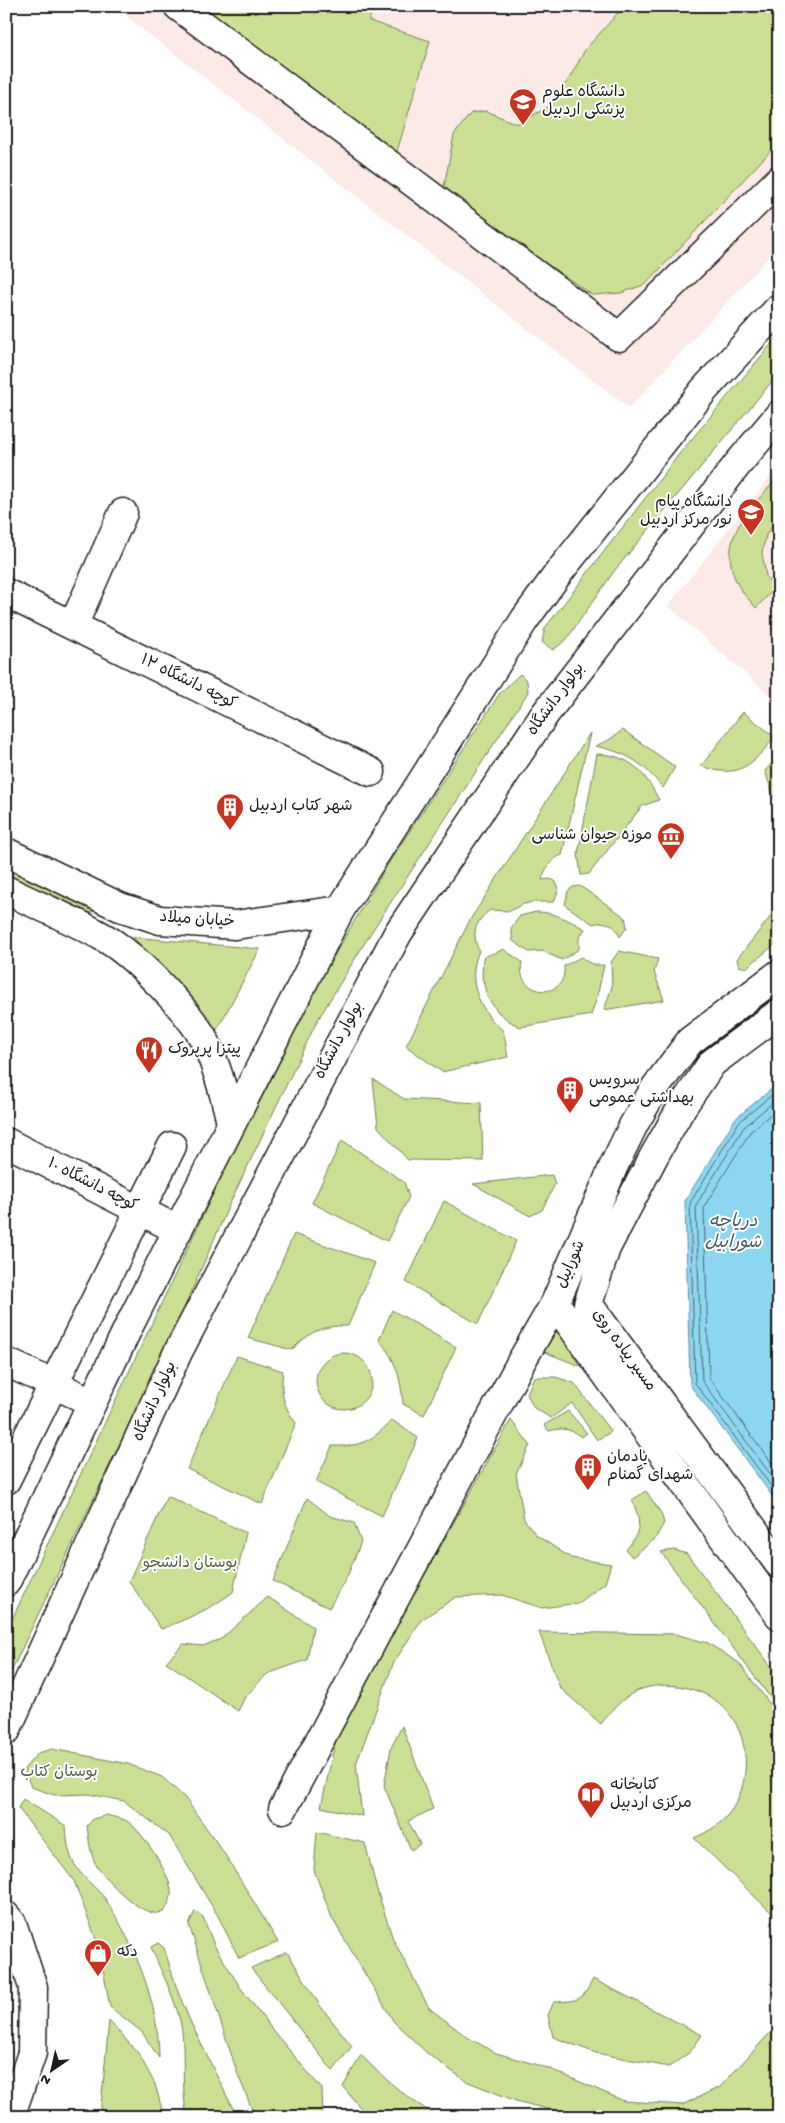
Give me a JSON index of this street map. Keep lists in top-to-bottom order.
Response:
{
  "streets": {
    "main road": [
      "کوچه دانشگاه ۱۲",
      "بولوار دانشگاه",
      "خیابان میلاد",
      "کوچه دانشگاه ۱۰",
      "شورابیل",
      "مسیر پیاده روی"
    ]
  },
  "water": ["دریاچه شورابیل"],
  "parks": ["بوستان دانشجو", "بوستان کتاب"],
  "places": {
    "school or university": ["دانشگاه علوم پزشکی اردبیل", "دانشگاه پیام نور مرکز اردبیل"],
    "building": ["شهر کتاب اردبیل", "سرویس بهداشتی عمومی", "یادمان شهدای گمنام"],
    "museum": ["موزه حیوان شناسی"],
    "restaurant": ["پیتزا پرپروک"],
    "library": ["کتابخانه مرکزی اردبیل"],
    "shop": ["دکه"]
  },
  "north": "bottom left"
}
